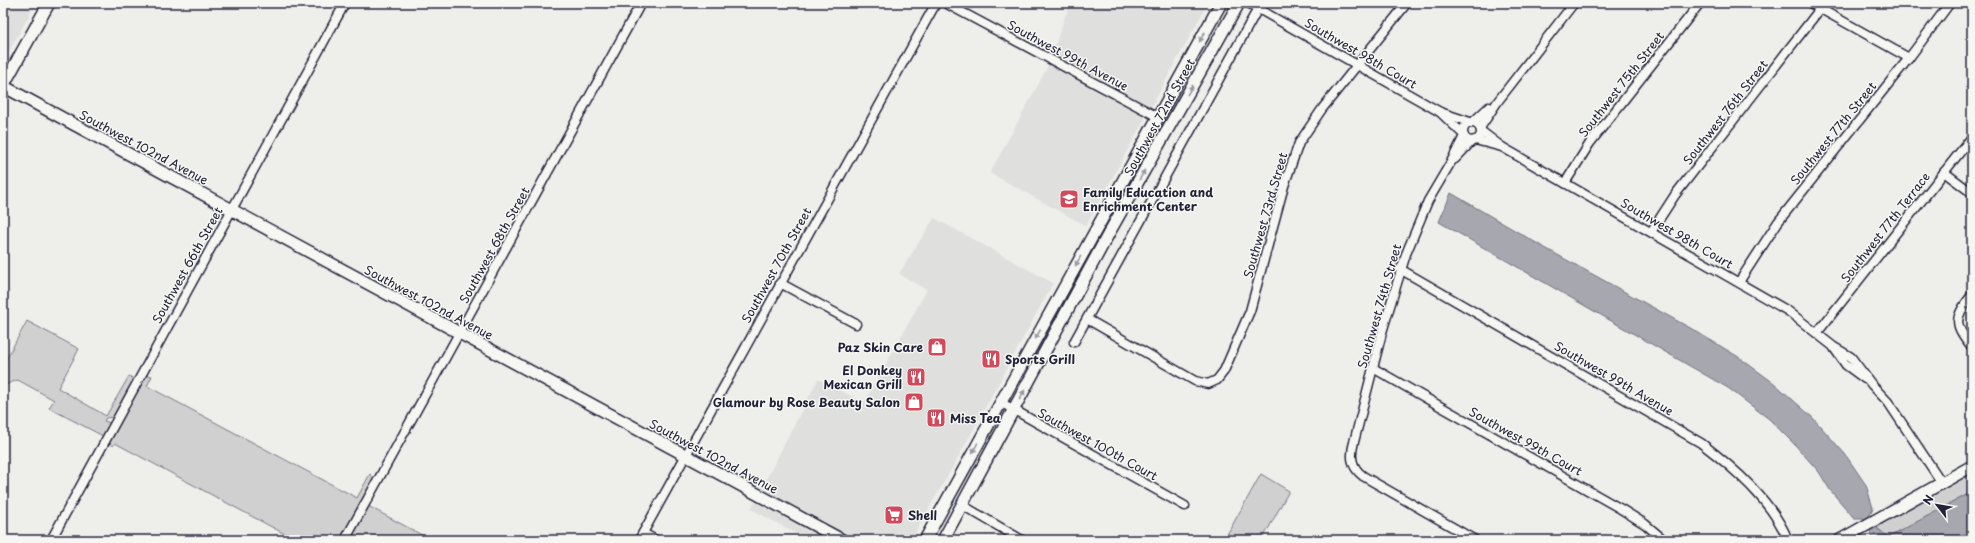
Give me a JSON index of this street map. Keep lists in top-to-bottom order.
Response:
{
  "streets": {
    "main road": ["Southwest 72nd Street", "Southwest 102nd Avenue"],
    "street": [
      "Southwest 98th Court",
      "Southwest 99th Avenue",
      "Southwest 75th Street",
      "Southwest 76th Street",
      "Southwest 77th Street",
      "Southwest 73rd Street",
      "Southwest 77th Terrace",
      "Southwest 68th Street",
      "Southwest 66th Street",
      "Southwest 70th Street",
      "Southwest 74th Street",
      "Southwest 99th Court",
      "Southwest 100th Court"
    ]
  },
  "crossings": [
    ["Southwest 98th Court", "Southwest 75th Street"],
    ["Southwest 98th Court", "Southwest 76th Street"],
    ["Southwest 98th Court", "Southwest 77th Street"],
    ["Southwest 98th Court", "Southwest 73rd Street"],
    ["Southwest 98th Court", "Southwest 77th Terrace"],
    ["Southwest 98th Court", "Southwest 74th Street"],
    ["Southwest 99th Avenue", "Southwest 72nd Street"],
    ["Southwest 99th Avenue", "Southwest 74th Street"],
    ["Southwest 72nd Street", "Southwest 100th Court"],
    ["Southwest 102nd Avenue", "Southwest 68th Street"],
    ["Southwest 102nd Avenue", "Southwest 66th Street"],
    ["Southwest 102nd Avenue", "Southwest 70th Street"],
    ["Southwest 74th Street", "Southwest 99th Court"]
  ],
  "places": {
    "school or university": ["Family Education and Enrichment Center"],
    "shop": ["Paz Skin Care", "Glamour by Rose Beauty Salon"],
    "restaurant": ["Sports Grill", "El Donkey Mexican Grill", "Miss Tea"],
    "supermarket": ["Shell"]
  },
  "north": "top left"
}
